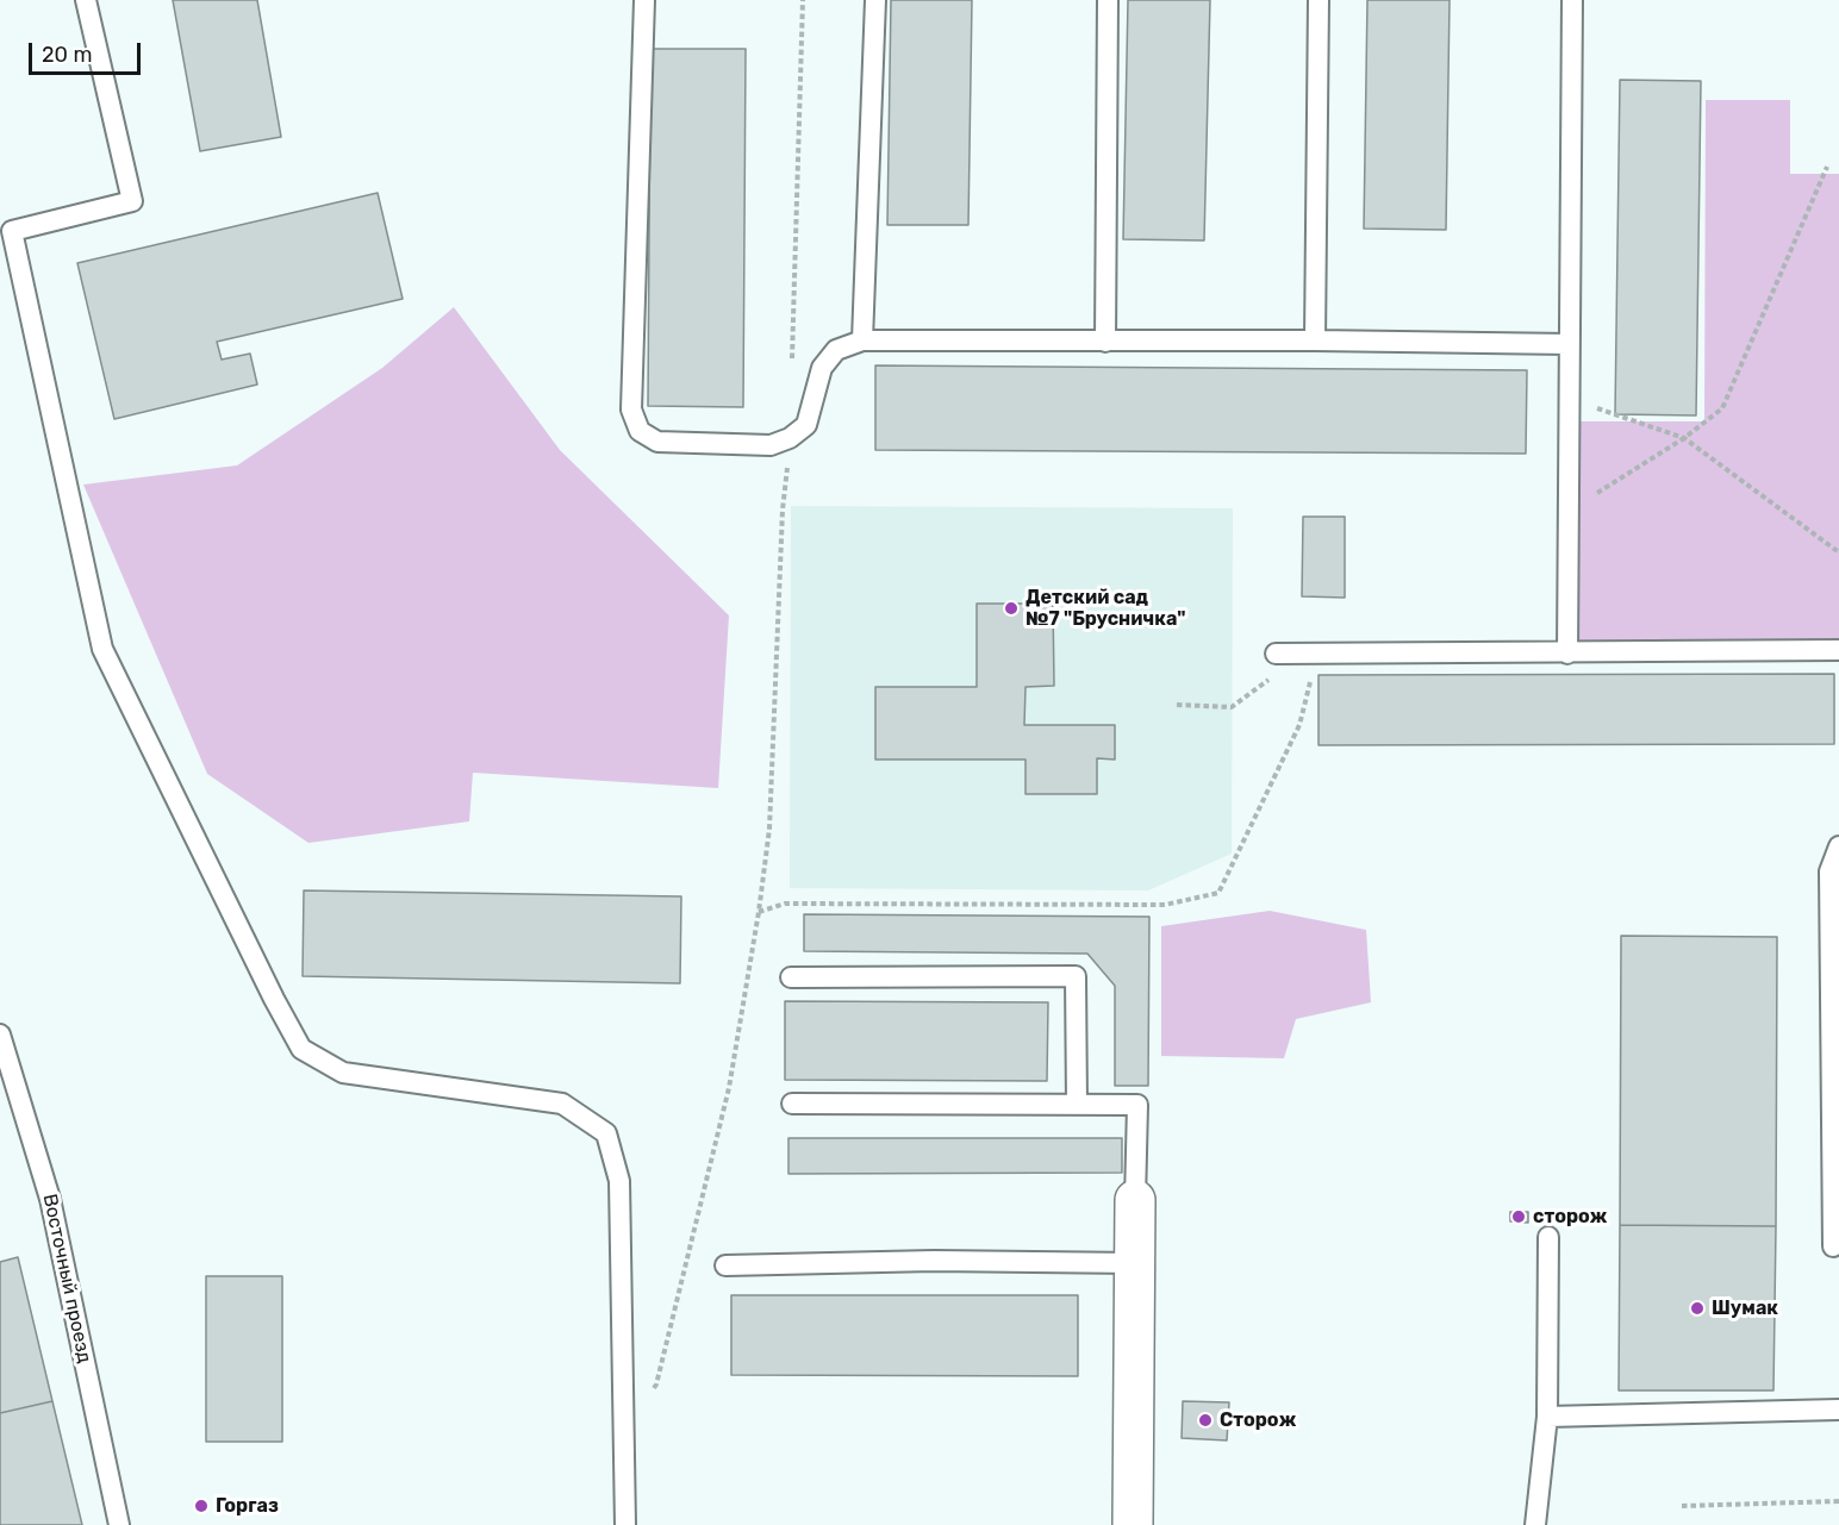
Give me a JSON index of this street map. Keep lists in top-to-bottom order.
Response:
{
  "streets": {
    "lane": ["Восточный проезд"]
  },
  "places": [
    "Детский сад №7 \"Брусничка\"",
    "сторож",
    "Шумак",
    "Сторож",
    "Горгаз"
  ],
  "scale_bar": "20 m"
}
